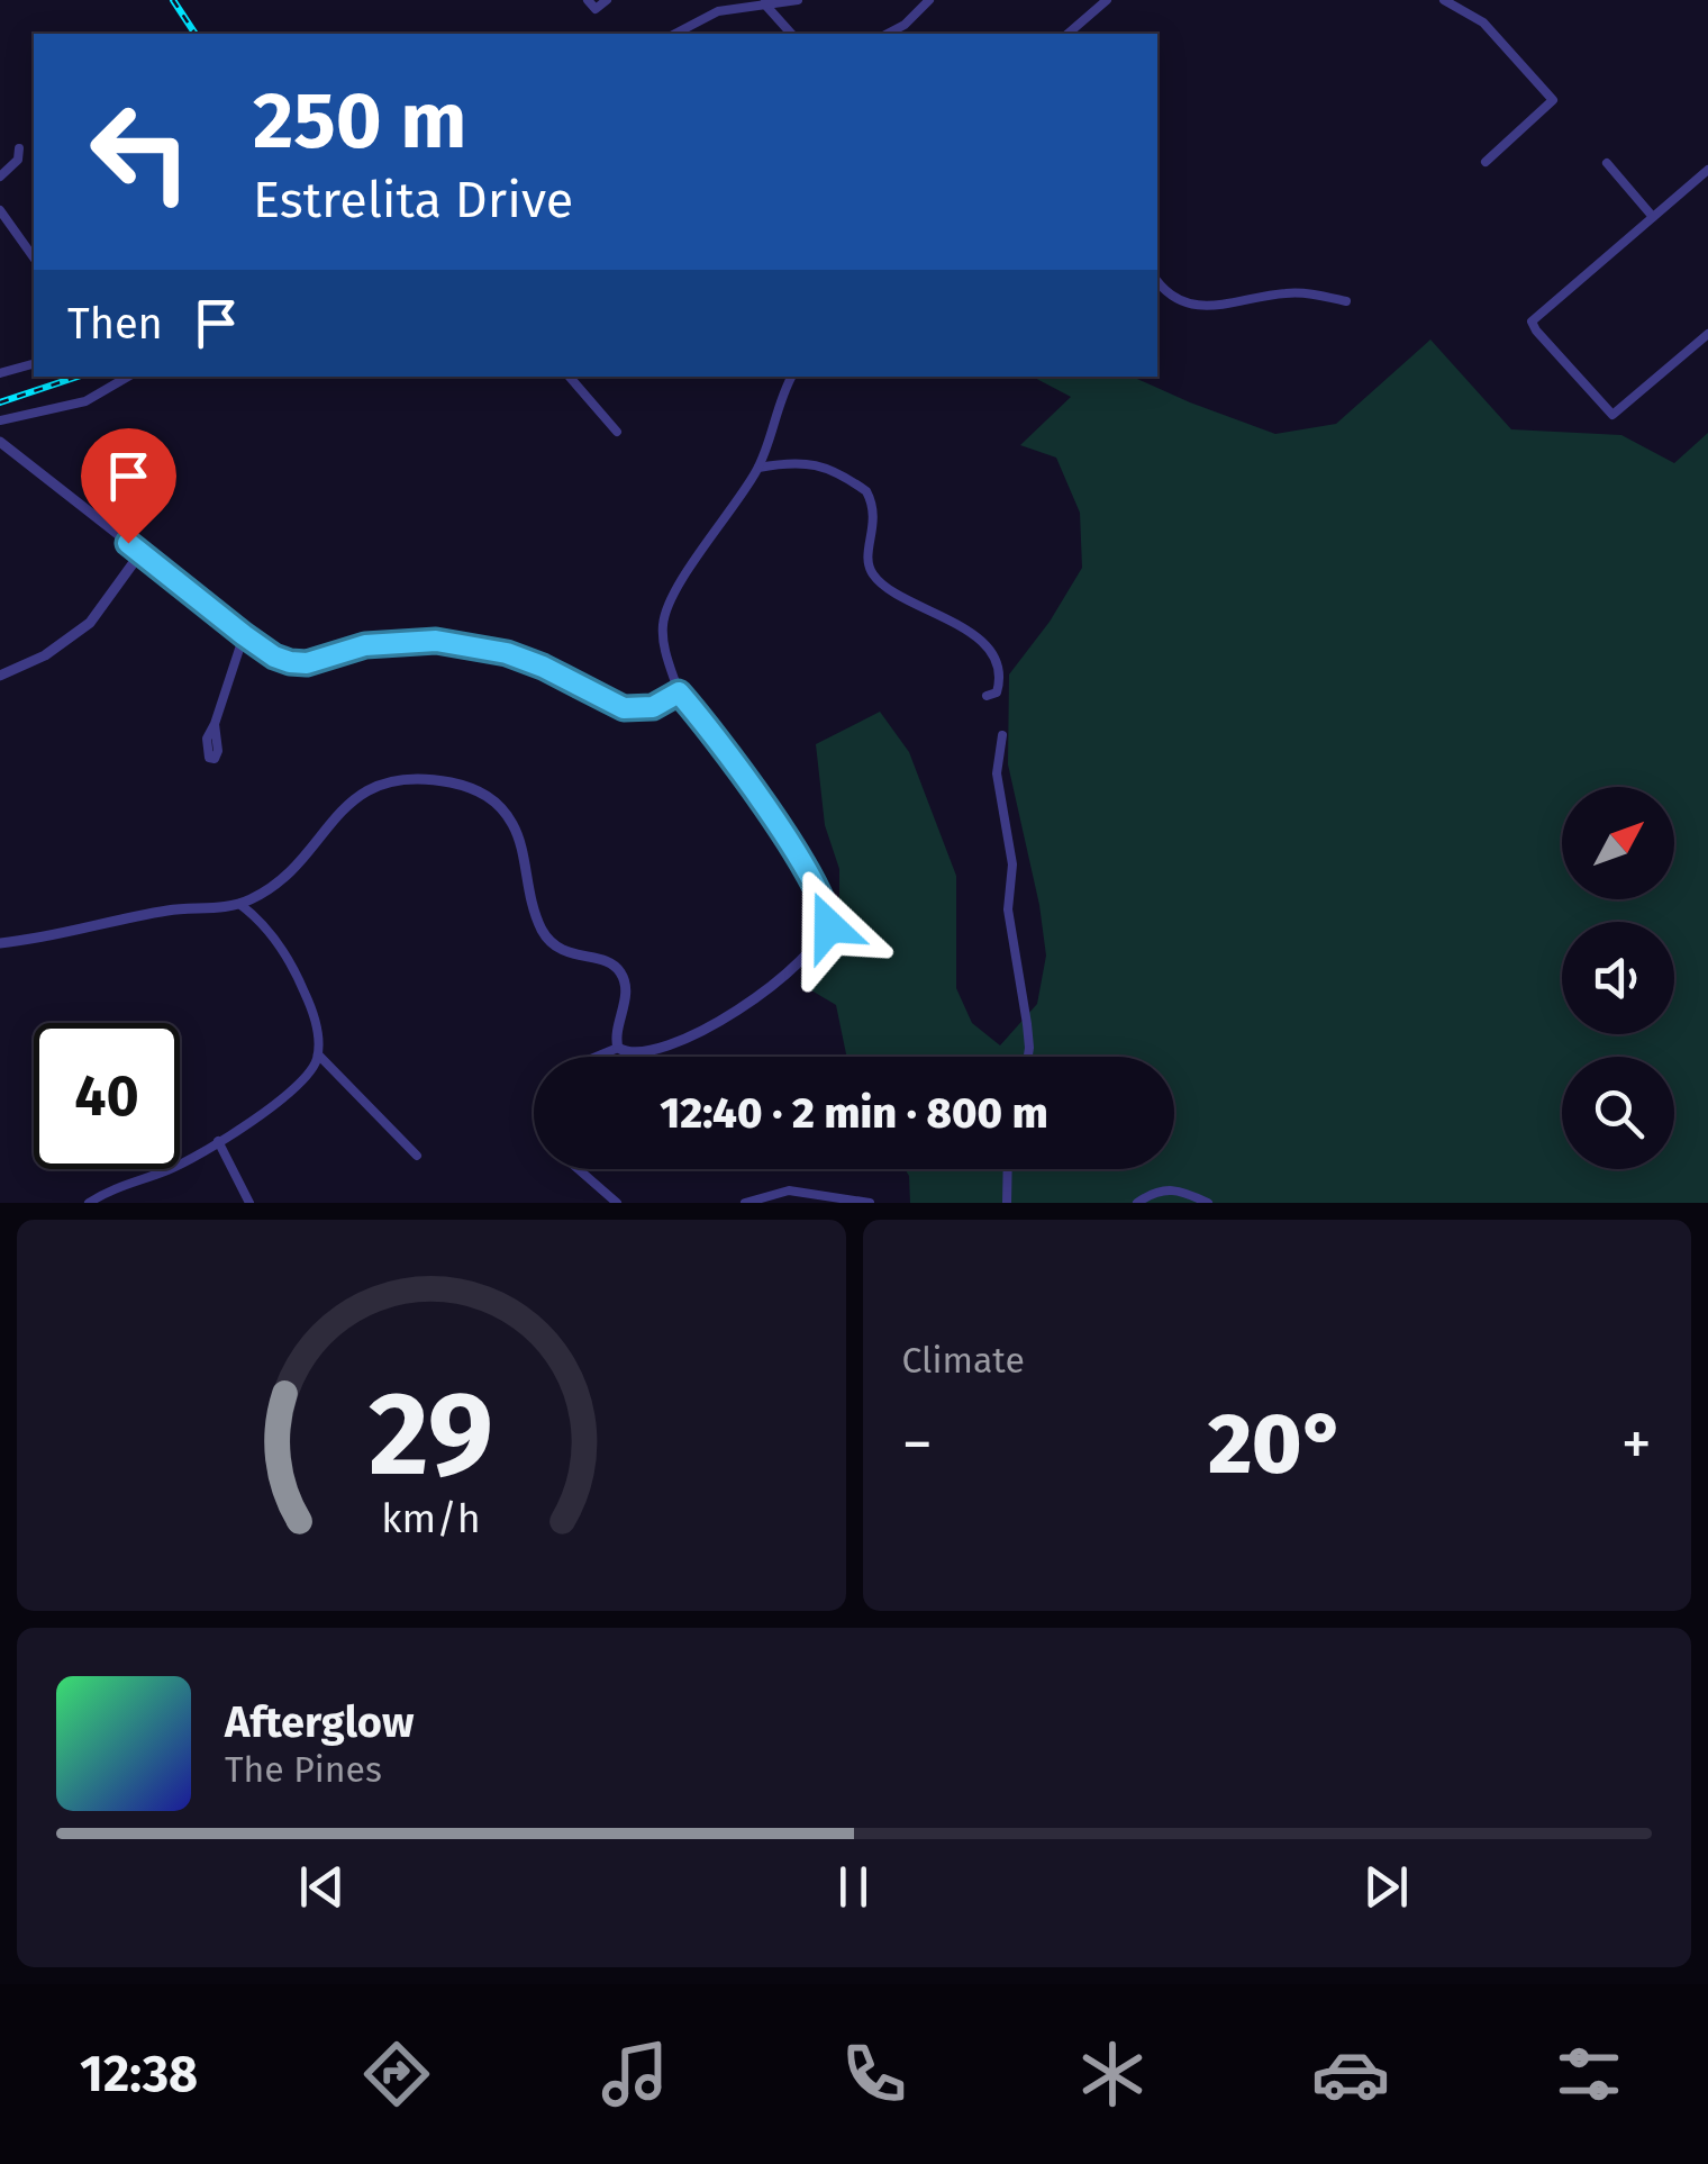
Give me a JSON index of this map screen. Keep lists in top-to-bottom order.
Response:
{
  "north": "top right",
  "page": {
    "turn": ["250 m", "Estrelita Drive"],
    "then": "Then",
    "limit": "40",
    "trip": "12:40 · 2 min · 800 m",
    "tile": "Climate",
    "heat": ["−", "20°", "+"],
    "song": ["Afterglow", "The Pines"],
    "tabs": "12:38",
    "gauge": ["29", "km/h"]
  }
}
